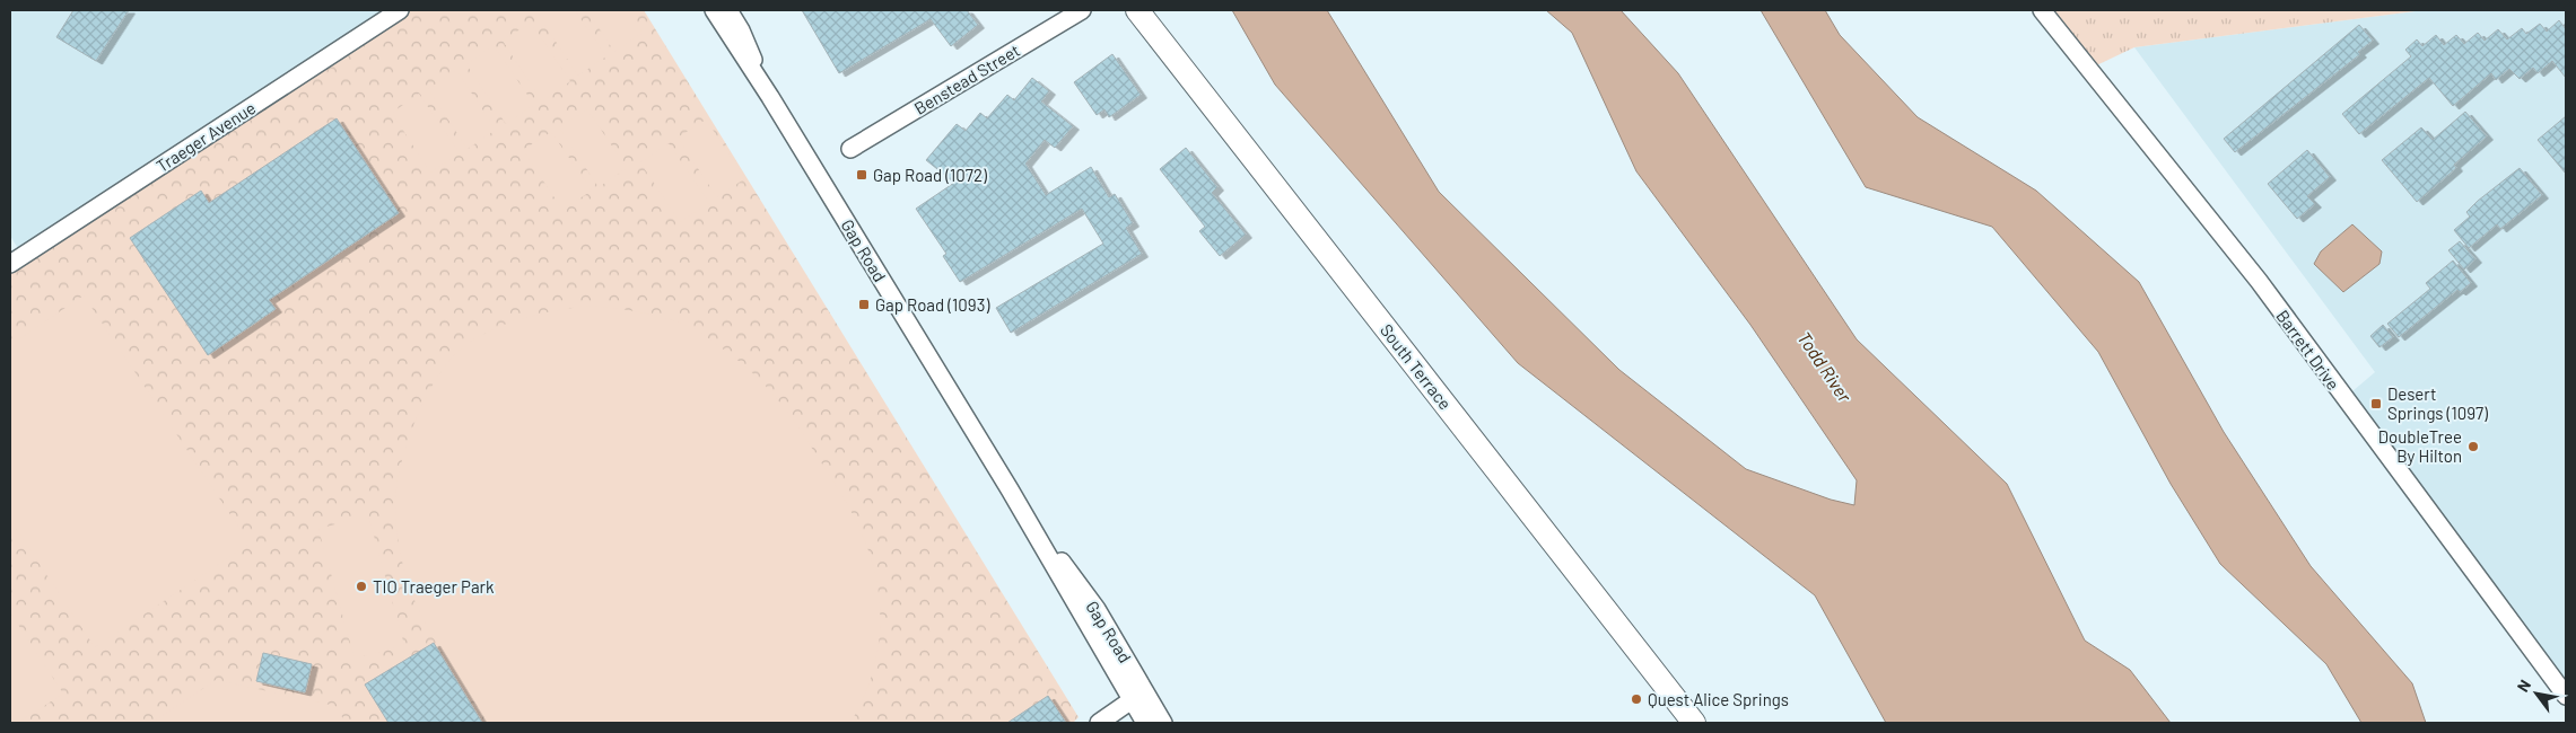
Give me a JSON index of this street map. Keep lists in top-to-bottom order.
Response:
{
  "streets": {
    "street": [
      "Benstead Street",
      "Traeger Avenue",
      "Gap Road",
      "Barrett Drive",
      "South Terrace"
    ]
  },
  "water": ["Todd River"],
  "places": {
    "transit": ["Gap Road (1072)", "Gap Road (1093)", "Desert Springs (1097)"],
    "other": ["DoubleTree By Hilton", "TIO Traeger Park", "Quest Alice Springs"]
  },
  "north": "top left"
}
